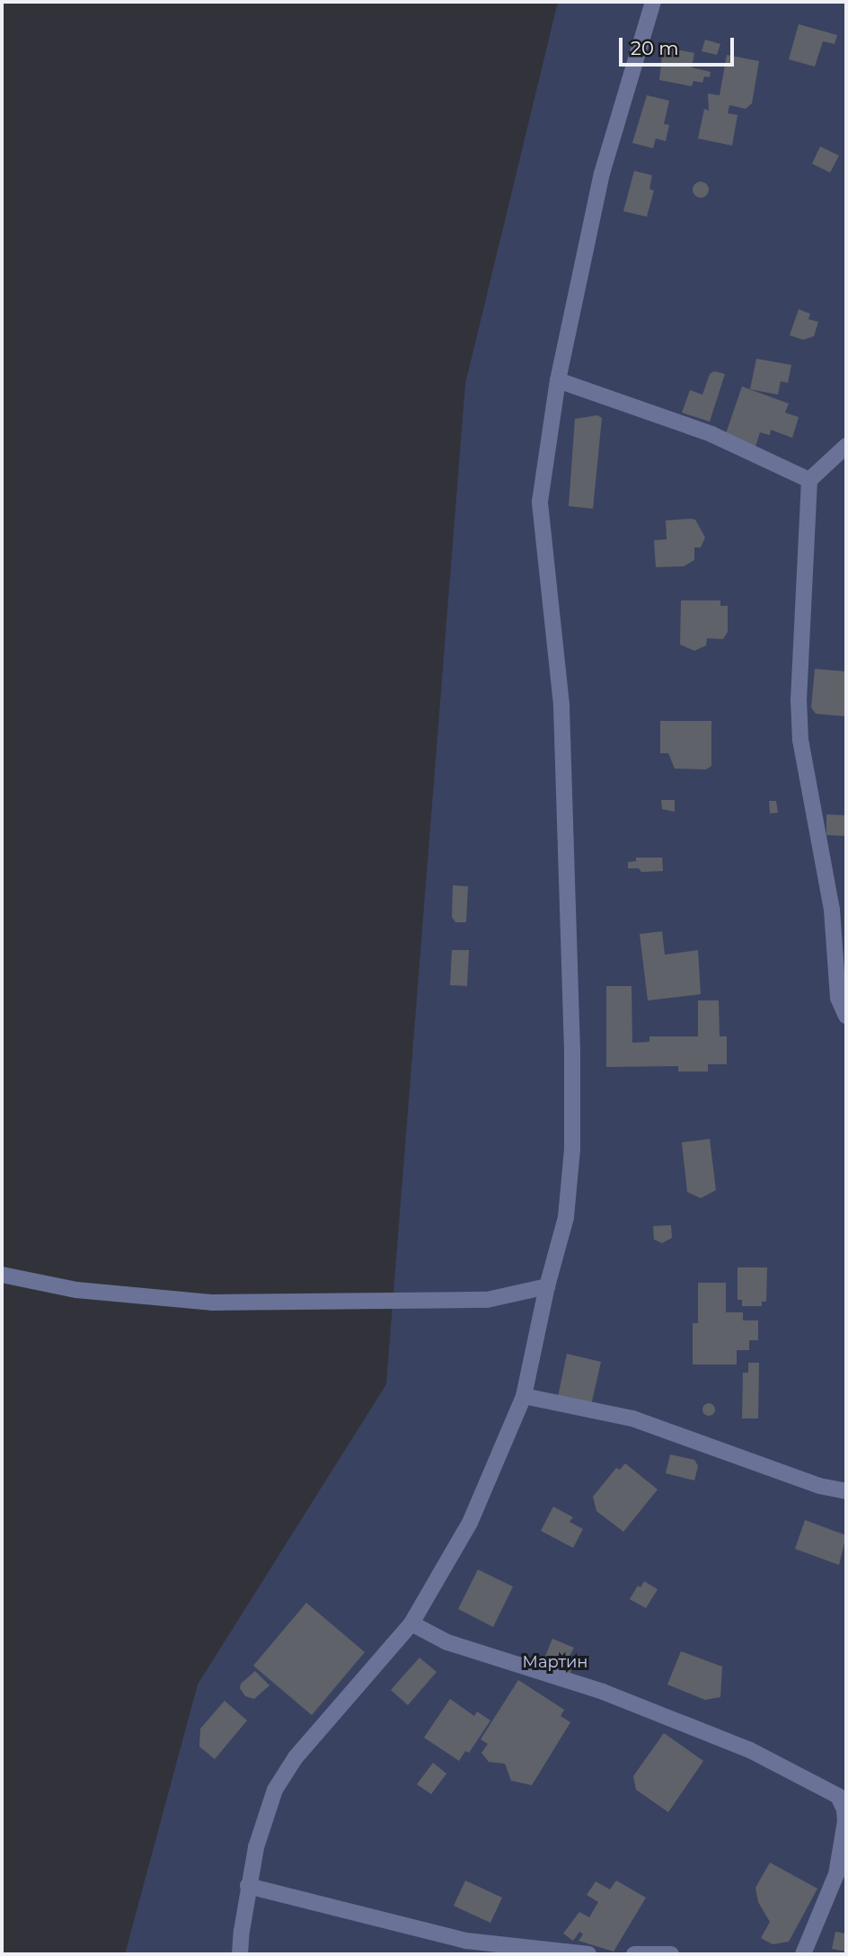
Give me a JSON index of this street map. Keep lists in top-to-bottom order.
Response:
{
  "parks": ["Мартин"],
  "scale_bar": "20 m"
}
